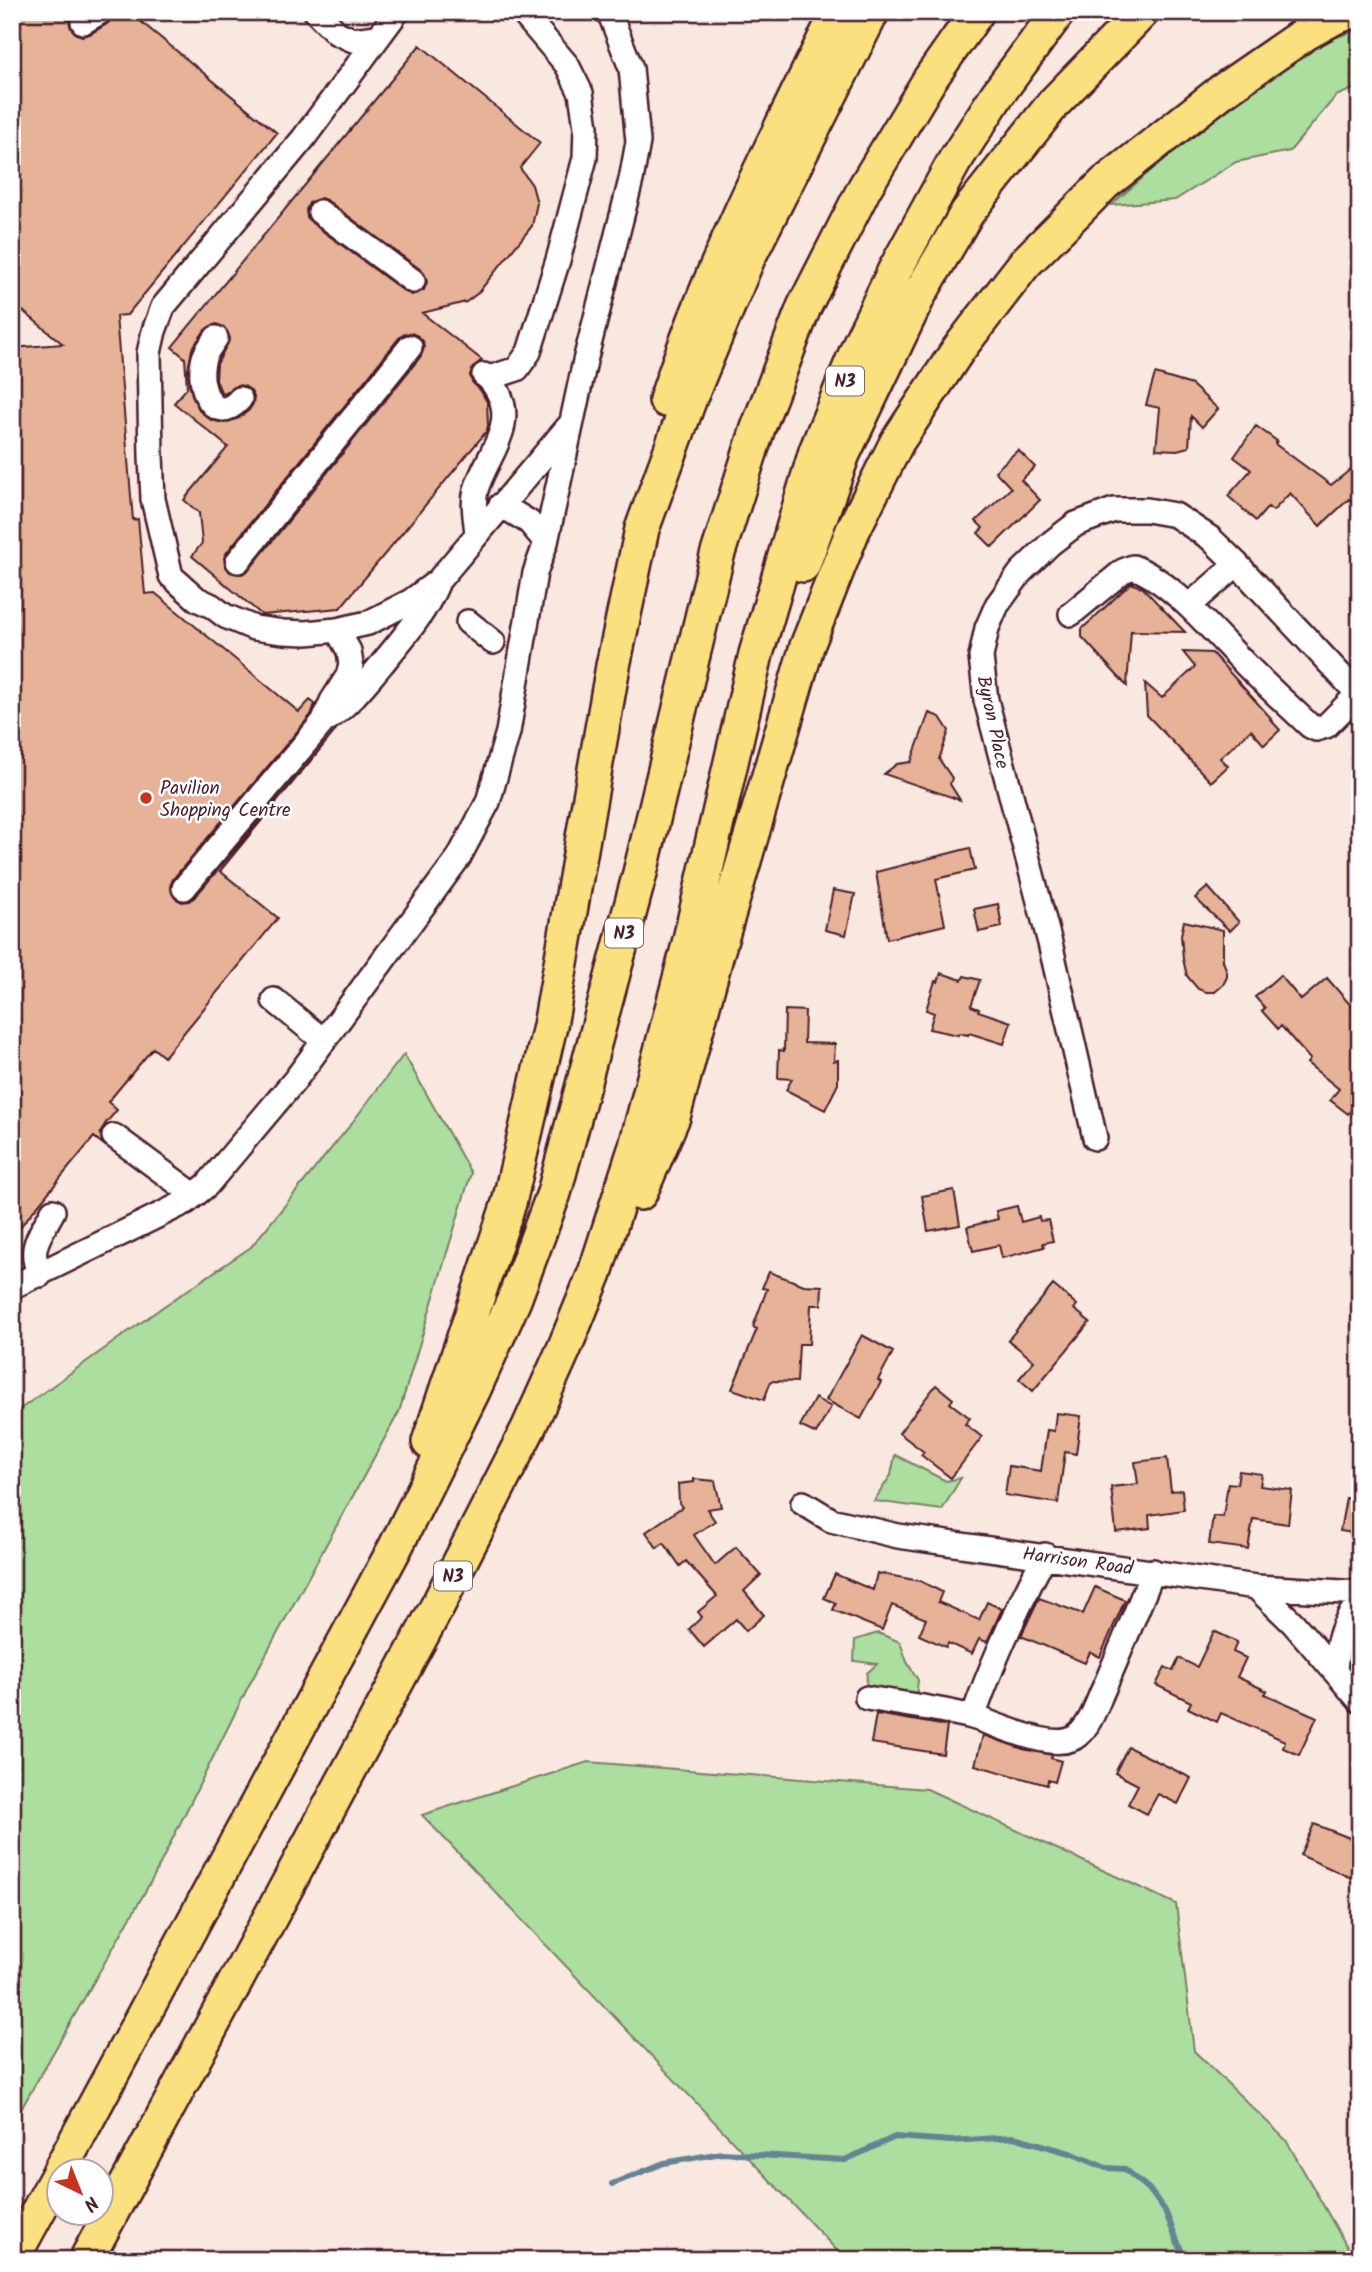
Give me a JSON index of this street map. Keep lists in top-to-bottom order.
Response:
{
  "streets": {
    "highway": ["N3"],
    "street": ["Byron Place", "Harrison Road"]
  },
  "places": ["Pavilion Shopping Centre"],
  "north": "bottom right"
}
